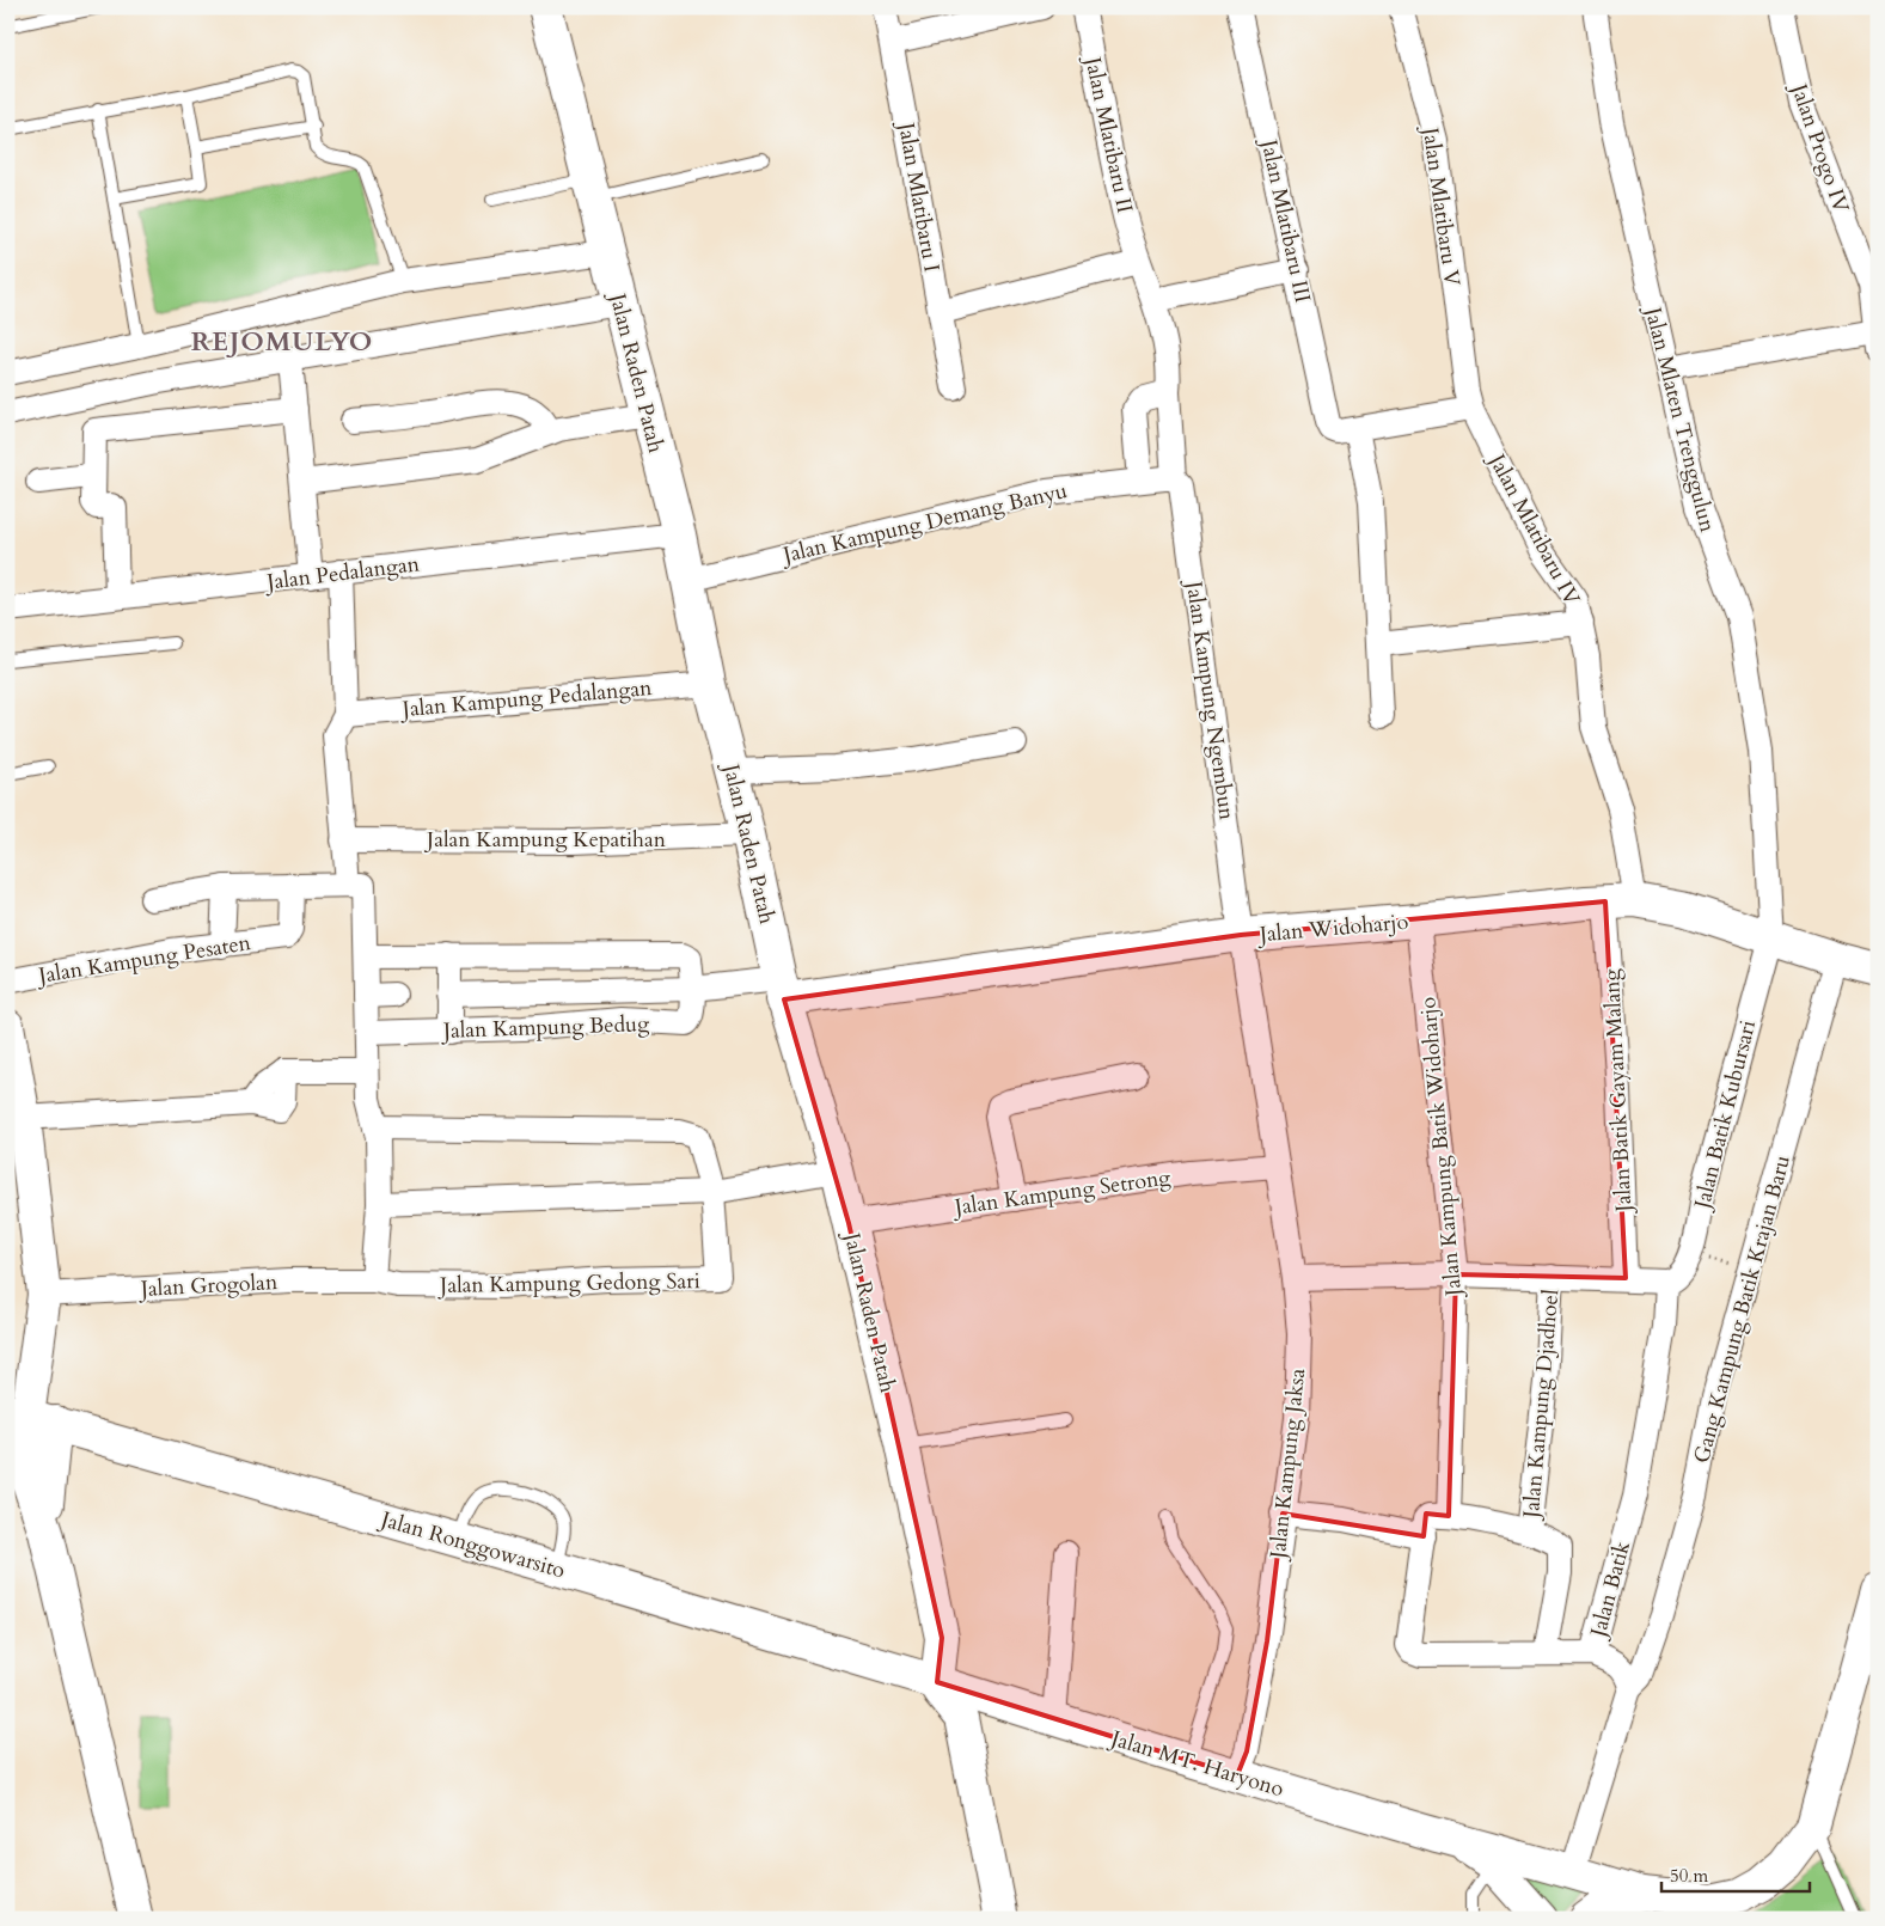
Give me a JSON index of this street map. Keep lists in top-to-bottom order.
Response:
{
  "streets": {
    "main road": [
      "Jalan Raden Patah",
      "Jalan Widoharjo",
      "Jalan Ronggowarsito",
      "Jalan MT. Haryono"
    ],
    "street": [
      "Jalan Mlatibaru II",
      "Jalan Progo IV",
      "Jalan Mlatibaru I",
      "Jalan Mlatibaru V",
      "Jalan Mlatibaru III",
      "Jalan Mlaten Trenggulun",
      "Jalan Kampung Demang Banyu",
      "Jalan Mlatibaru IV",
      "Jalan Pedalangan",
      "Jalan Kampung Pedalangan",
      "Jalan Kampung Ngembun",
      "Jalan Kampung Kepatihan",
      "Jalan Kampung Pesaten",
      "Jalan Kampung Bedug",
      "Jalan Batik Gayam Malang",
      "Jalan Batik Kubursari",
      "Jalan Kampung Batik Widoharjo",
      "Jalan Kampung Setrong",
      "Jalan Kampung Gedong Sari",
      "Jalan Grogolan",
      "Gang Kampung Batik Krajan Baru",
      "Jalan Kampung Djadhoel",
      "Jalan Kampung Jaksa",
      "Jalan Batik"
    ]
  },
  "crossings": [
    ["Jalan Mlatibaru II", "Jalan Kampung Ngembun"],
    ["Jalan Mlatibaru V", "Jalan Mlatibaru IV"],
    ["Jalan Raden Patah", "Jalan Kampung Demang Banyu"],
    ["Jalan Raden Patah", "Jalan Pedalangan"],
    ["Jalan Raden Patah", "Jalan Kampung Pedalangan"],
    ["Jalan Raden Patah", "Jalan Kampung Kepatihan"],
    ["Jalan Raden Patah", "Jalan Widoharjo"],
    ["Jalan Raden Patah", "Jalan Kampung Bedug"],
    ["Jalan Raden Patah", "Jalan Kampung Setrong"],
    ["Jalan Raden Patah", "Jalan Ronggowarsito"],
    ["Jalan Raden Patah", "Jalan MT. Haryono"],
    ["Jalan Mlaten Trenggulun", "Jalan Widoharjo"],
    ["Jalan Mlaten Trenggulun", "Jalan Batik Kubursari"],
    ["Jalan Kampung Demang Banyu", "Jalan Kampung Ngembun"],
    ["Jalan Mlatibaru IV", "Jalan Widoharjo"],
    ["Jalan Mlatibaru IV", "Jalan Batik Gayam Malang"],
    ["Jalan Kampung Ngembun", "Jalan Widoharjo"],
    ["Jalan Kampung Ngembun", "Jalan Kampung Jaksa"],
    ["Jalan Widoharjo", "Jalan Kampung Bedug"],
    ["Jalan Widoharjo", "Jalan Batik Gayam Malang"],
    ["Jalan Widoharjo", "Jalan Batik Kubursari"],
    ["Jalan Widoharjo", "Jalan Kampung Batik Widoharjo"],
    ["Jalan Widoharjo", "Gang Kampung Batik Krajan Baru"],
    ["Jalan Widoharjo", "Jalan Kampung Jaksa"],
    ["Jalan Batik Kubursari", "Jalan Batik"],
    ["Jalan Kampung Setrong", "Jalan Kampung Jaksa"],
    ["Jalan Kampung Gedong Sari", "Jalan Grogolan"],
    ["Gang Kampung Batik Krajan Baru", "Jalan Batik"],
    ["Jalan Kampung Jaksa", "Jalan MT. Haryono"],
    ["Jalan Ronggowarsito", "Jalan MT. Haryono"]
  ],
  "districts": ["REJOMULYO"],
  "scale_bar": "50 m"
}
